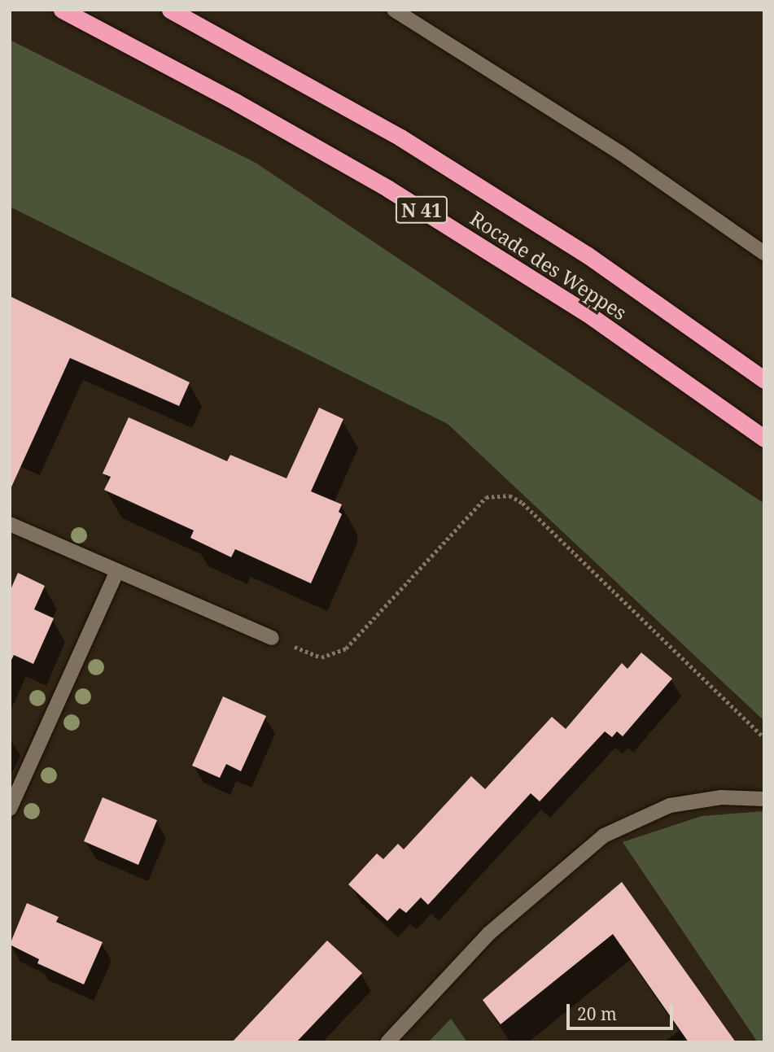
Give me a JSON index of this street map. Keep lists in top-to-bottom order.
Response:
{
  "streets": {
    "highway": ["N 41", "Rocade des Weppes"]
  },
  "scale_bar": "20 m"
}
